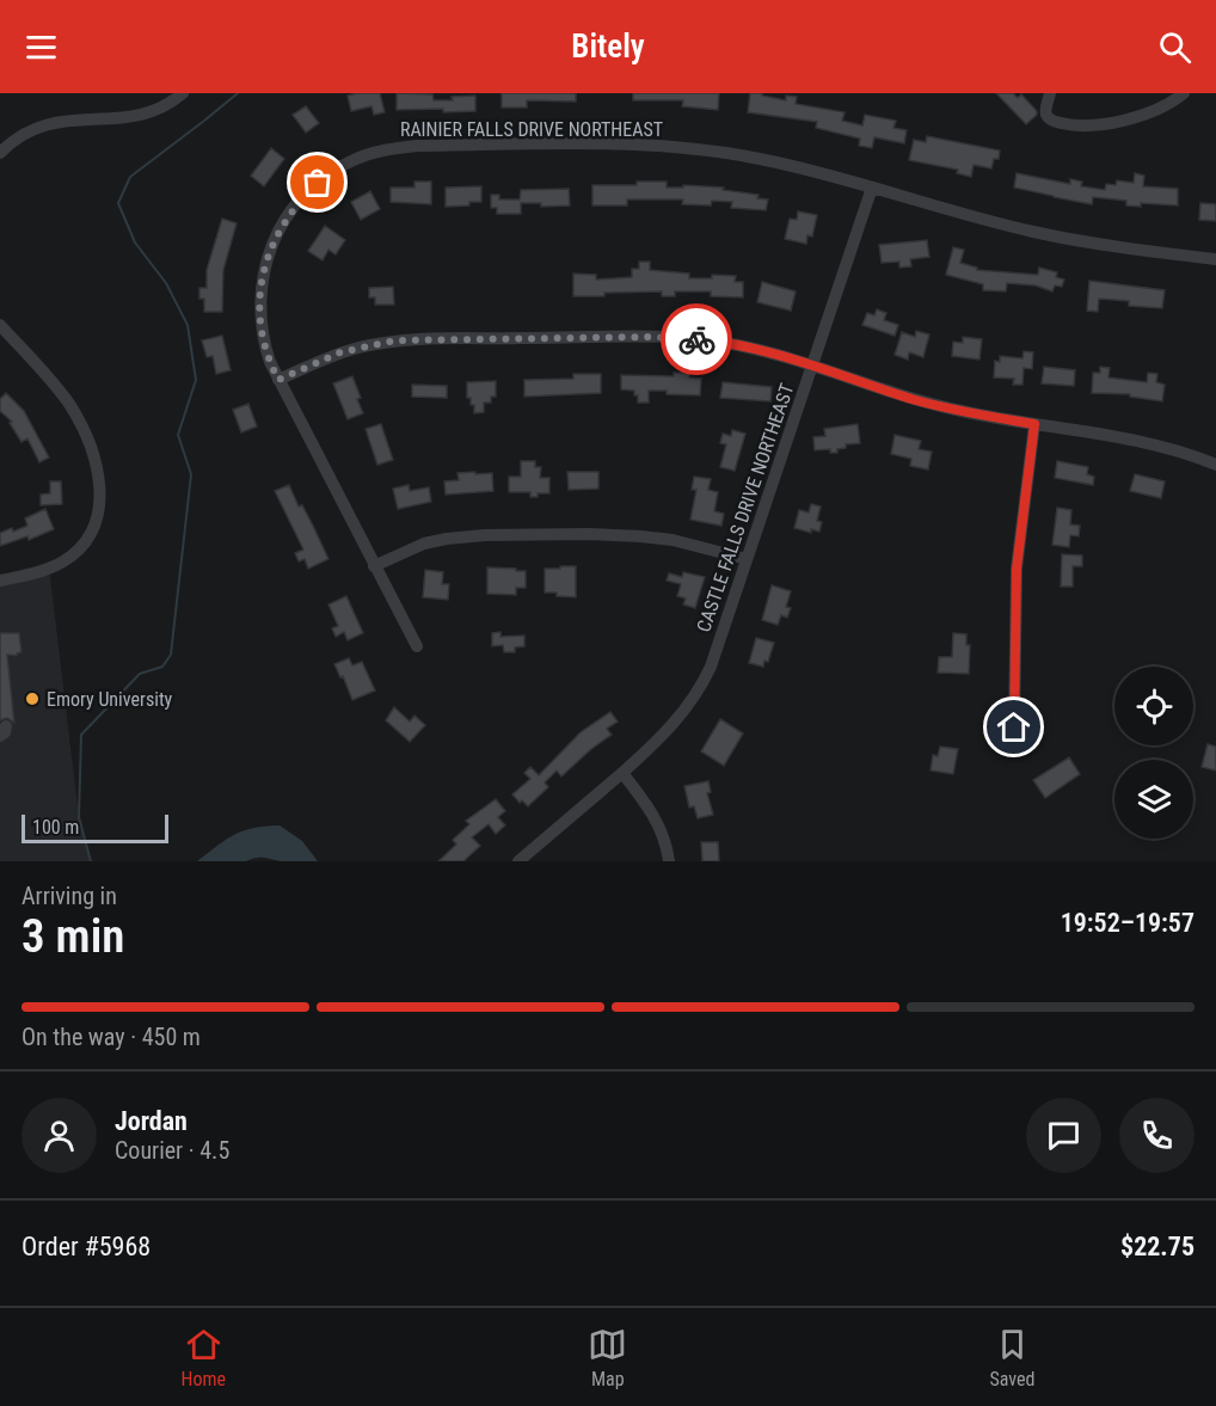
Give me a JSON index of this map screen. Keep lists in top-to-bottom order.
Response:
{
  "streets": {
    "street": ["RAINIER FALLS DRIVE NORTHEAST", "CASTLE FALLS DRIVE NORTHEAST"]
  },
  "crossings": [
    ["RAINIER FALLS DRIVE NORTHEAST", "CASTLE FALLS DRIVE NORTHEAST"]
  ],
  "places": ["Emory University"],
  "scale_bar": "100 m",
  "page": {
    "header": "Bitely",
    "scale": "100 m",
    "heading": ["3 min", "Arriving in", "19:52–19:57"],
    "panel": [
      "Jordan",
      "Courier · 4.5",
      "Order #5968",
      "$22.75"
    ],
    "bar": "On the way · 450 m",
    "tabs": ["Home", "Map", "Saved"]
  }
}
